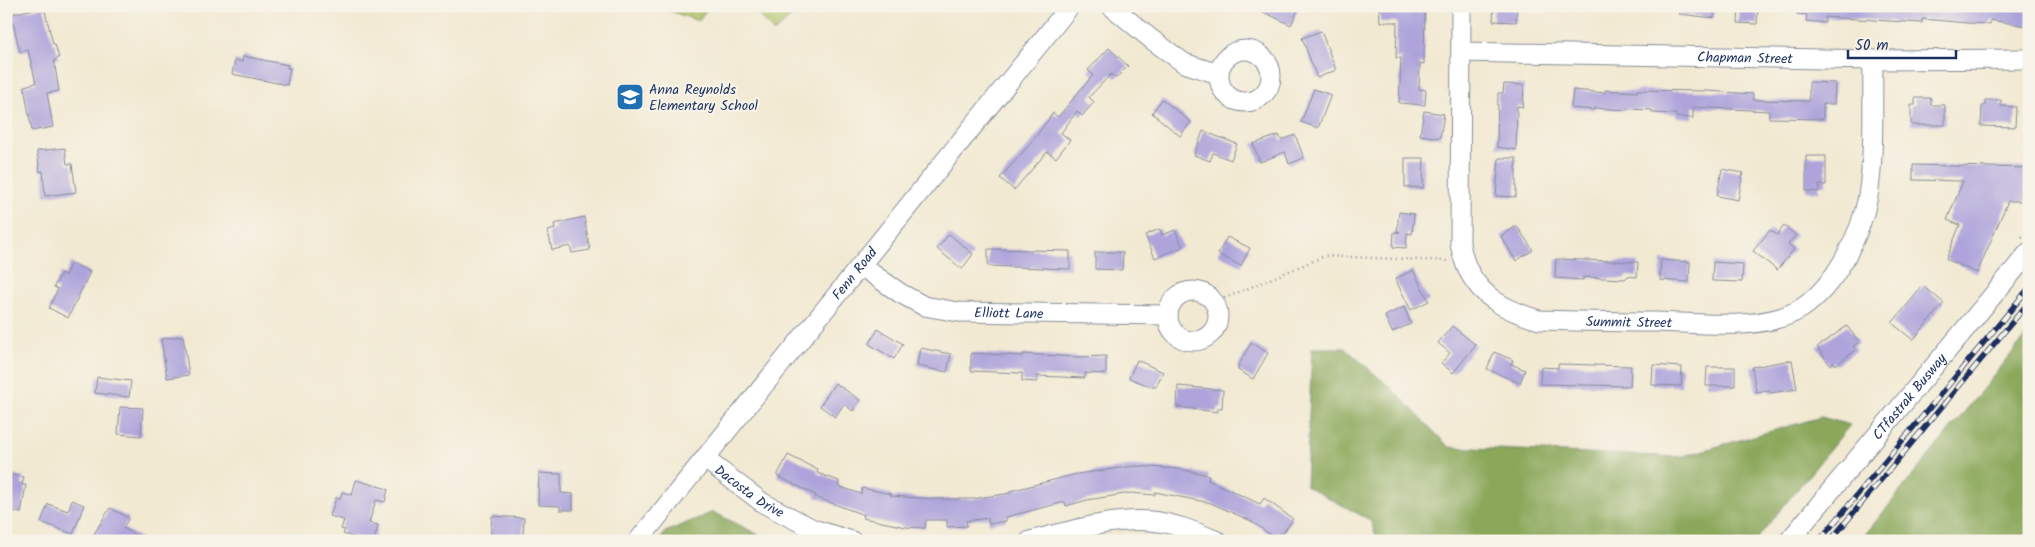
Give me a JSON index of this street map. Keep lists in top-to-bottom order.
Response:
{
  "streets": {
    "street": [
      "Chapman Street",
      "Fenn Road",
      "Elliott Lane",
      "Summit Street",
      "CTfastrak Busway",
      "Dacosta Drive"
    ]
  },
  "crossings": [
    ["Chapman Street", "Summit Street"],
    ["Fenn Road", "Elliott Lane"],
    ["Fenn Road", "Dacosta Drive"]
  ],
  "places": {
    "school or university": ["Anna Reynolds Elementary School"]
  },
  "scale_bar": "50 m"
}
